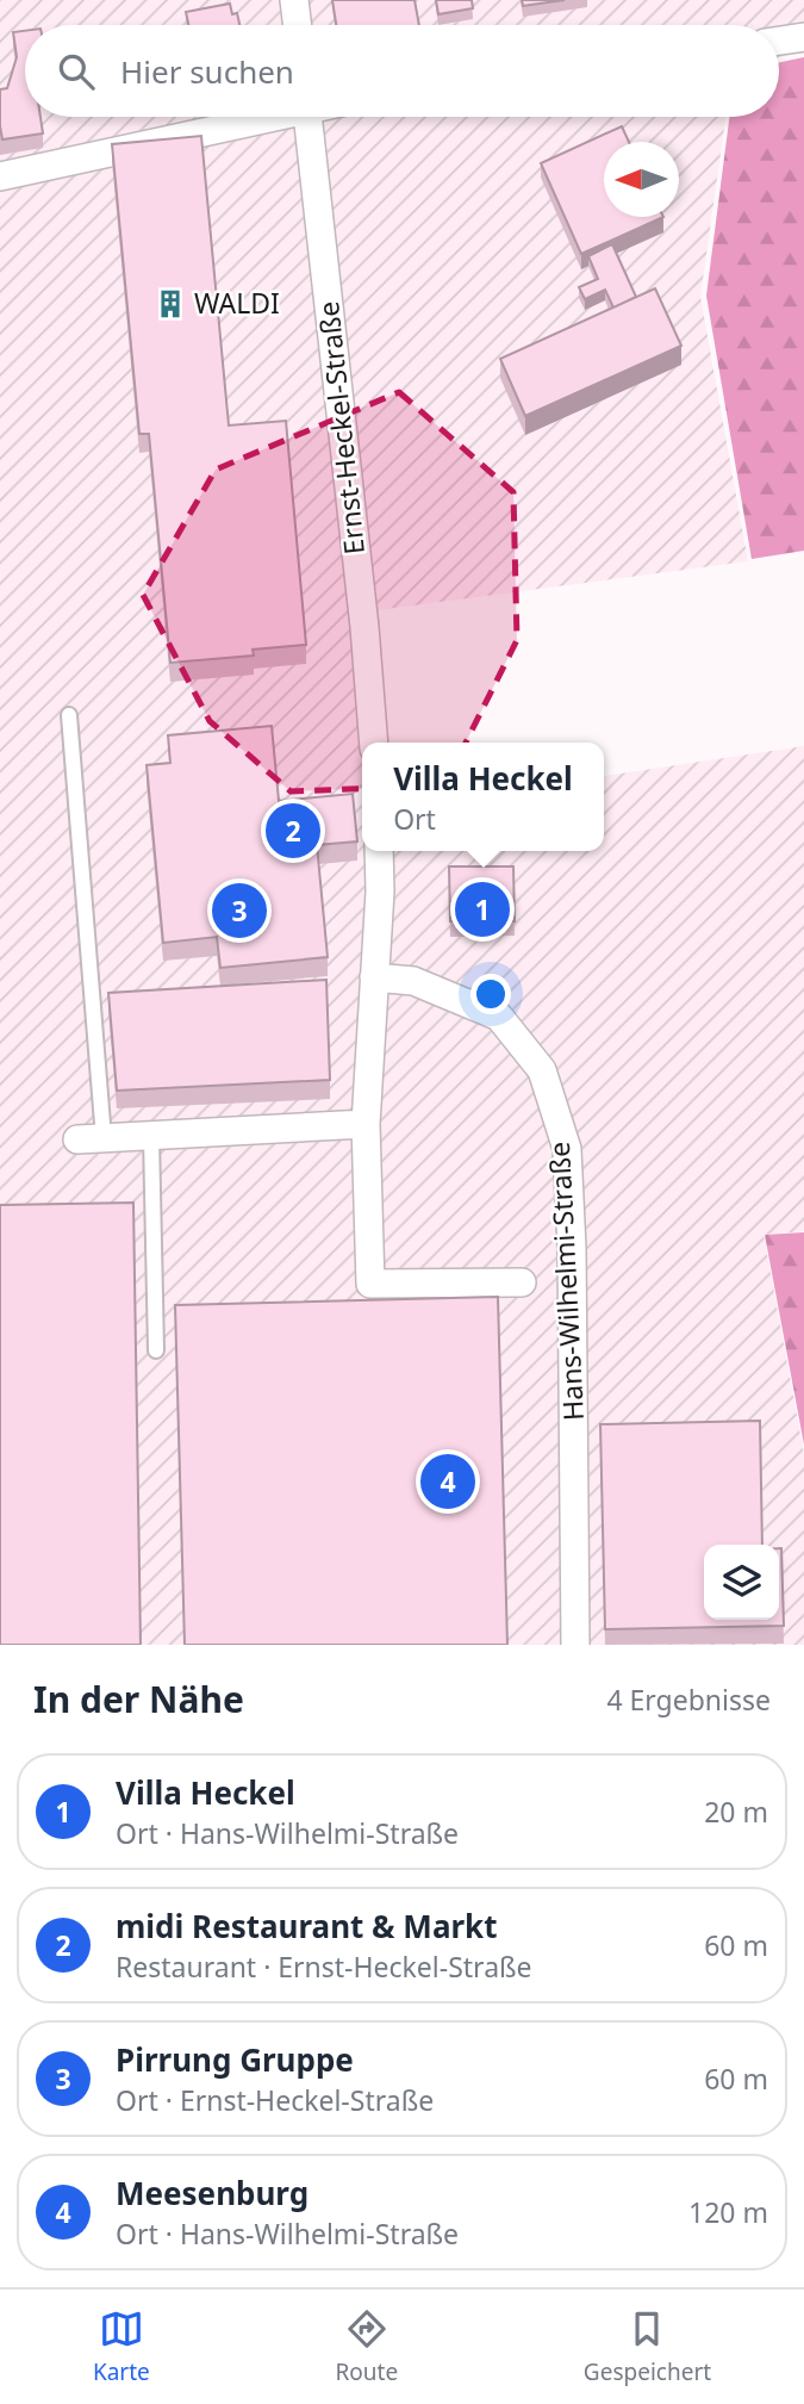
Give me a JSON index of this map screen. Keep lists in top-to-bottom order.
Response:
{
  "streets": {
    "street": ["Ernst-Heckel-Straße", "Hans-Wilhelmi-Straße"]
  },
  "places": {
    "building": ["WALDI"]
  },
  "north": "left",
  "page": {
    "search": "Hier suchen",
    "popup": ["Villa Heckel", "Ort"],
    "pins": [
      "2",
      "1",
      "3",
      "4"
    ],
    "heading": ["In der Nähe", "4 Ergebnisse"],
    "list": [
      {
        "mark": "1",
        "name": "Villa Heckel",
        "note": "Ort · Hans-Wilhelmi-Straße",
        "value": "20 m"
      },
      {
        "mark": "2",
        "name": "midi Restaurant & Markt",
        "note": "Restaurant · Ernst-Heckel-Straße",
        "value": "60 m"
      },
      {
        "mark": "3",
        "name": "Pirrung Gruppe",
        "note": "Ort · Ernst-Heckel-Straße",
        "value": "60 m"
      },
      {
        "mark": "4",
        "name": "Meesenburg",
        "note": "Ort · Hans-Wilhelmi-Straße",
        "value": "120 m"
      }
    ],
    "nav": ["Karte", "Route", "Gespeichert"]
  }
}
